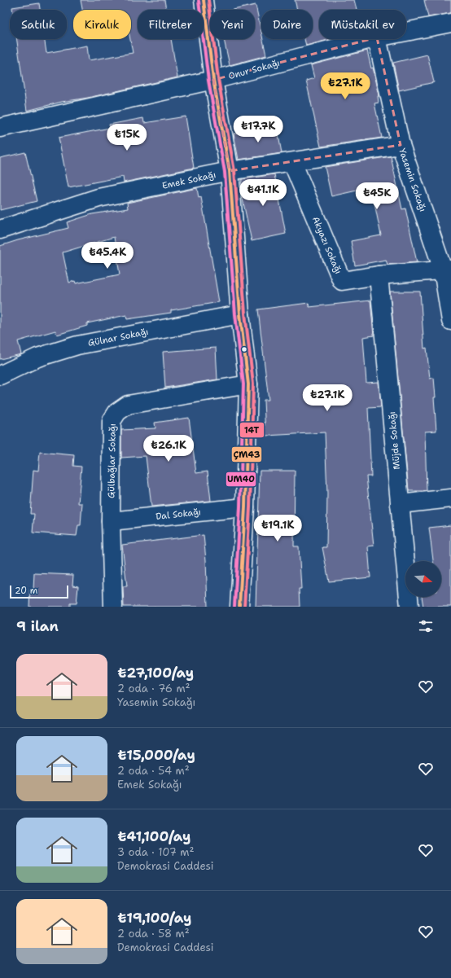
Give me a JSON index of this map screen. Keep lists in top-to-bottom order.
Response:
{
  "streets": {
    "street": [
      "Onur Sokağı",
      "Emek Sokağı",
      "Yasemin Sokağı",
      "Akyazı Sokağı",
      "Gülnar Sokağı",
      "Müjde Sokağı",
      "Gülbağlar Sokağı",
      "Dal Sokağı"
    ]
  },
  "crossings": [
    ["Emek Sokağı", "Yasemin Sokağı"],
    ["Emek Sokağı", "Akyazı Sokağı"],
    ["Yasemin Sokağı", "Akyazı Sokağı"],
    ["Akyazı Sokağı", "Müjde Sokağı"],
    ["Gülbağlar Sokağı", "Dal Sokağı"]
  ],
  "lines": ["transit line ÇM43", "transit line 14T", "transit line UM40"],
  "scale_bar": "20 m",
  "north": "right",
  "page": {
    "chip": [
      "Satılık",
      "Kiralık",
      "Filtreler",
      "Yeni",
      "Daire",
      "Müstakil ev"
    ],
    "price": [
      "₺27.1K",
      "₺17.7K",
      "₺15K",
      "₺41.1K",
      "₺45K",
      "₺45.4K",
      "₺27.1K",
      "₺26.1K",
      "₺19.1K"
    ],
    "scale": "20 m",
    "heading": "9 ilan",
    "list": [
      {
        "name": "₺27,100/ay",
        "note": "2 oda · 76 m² · Yasemin Sokağı"
      },
      {
        "name": "₺15,000/ay",
        "note": "2 oda · 54 m² · Emek Sokağı"
      },
      {
        "name": "₺41,100/ay",
        "note": "3 oda · 107 m² · Demokrasi Caddesi"
      },
      {
        "name": "₺19,100/ay",
        "note": "2 oda · 58 m² · Demokrasi Caddesi"
      }
    ]
  }
}
